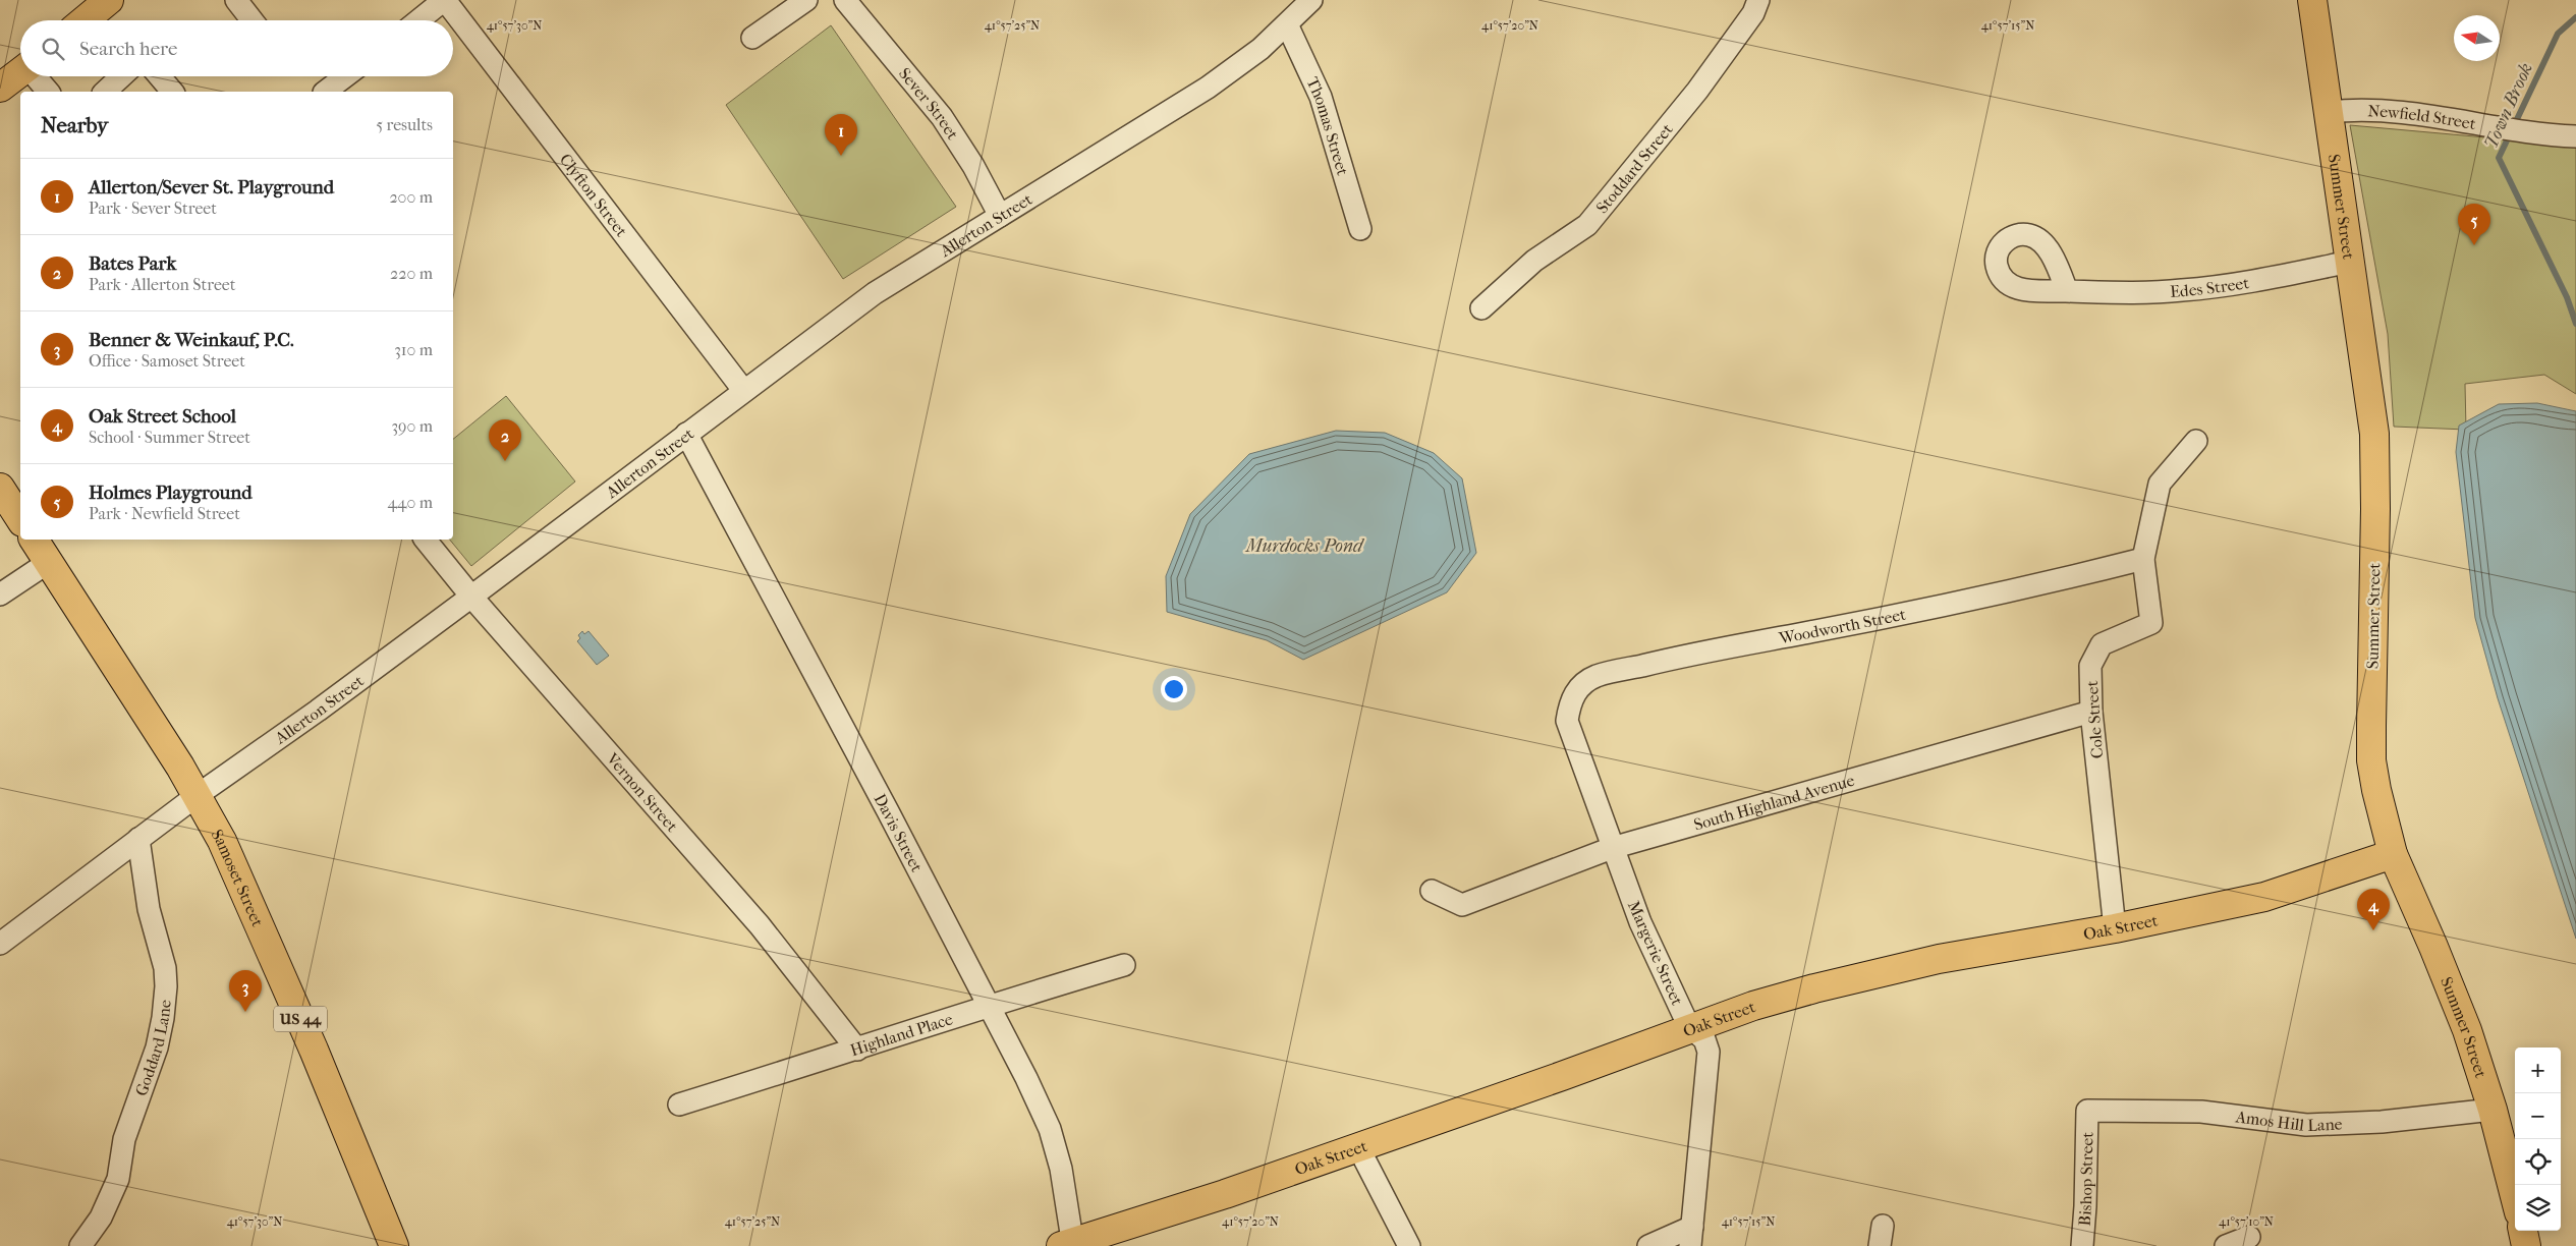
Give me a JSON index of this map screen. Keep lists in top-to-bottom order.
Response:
{
  "streets": {
    "main road": [
      "Summer Street",
      "Samoset Street",
      "Oak Street",
      "US 44"
    ],
    "street": [
      "Sever Street",
      "Newfield Street",
      "Thomas Street",
      "Stoddard Street",
      "Clyfton Street",
      "Allerton Street",
      "Edes Street",
      "Woodworth Street",
      "Cole Street",
      "Vernon Street",
      "South Highland Avenue",
      "Davis Street",
      "Margerie Street",
      "Highland Place",
      "Goddard Lane",
      "Amos Hill Lane",
      "Bishop Street"
    ]
  },
  "crossings": [
    ["Sever Street", "Allerton Street"],
    ["Newfield Street", "Summer Street"],
    ["Thomas Street", "Allerton Street"],
    ["Clyfton Street", "Allerton Street"],
    ["Summer Street", "Edes Street"],
    ["Summer Street", "Oak Street"],
    ["Summer Street", "Amos Hill Lane"],
    ["Allerton Street", "Vernon Street"],
    ["Allerton Street", "Davis Street"],
    ["Allerton Street", "Samoset Street"],
    ["Allerton Street", "Goddard Lane"],
    ["Woodworth Street", "Cole Street"],
    ["Woodworth Street", "Margerie Street"],
    ["Cole Street", "South Highland Avenue"],
    ["Cole Street", "Oak Street"],
    ["Vernon Street", "Highland Place"],
    ["South Highland Avenue", "Margerie Street"],
    ["Davis Street", "Oak Street"],
    ["Davis Street", "Highland Place"],
    ["Oak Street", "Margerie Street"],
    ["Amos Hill Lane", "Bishop Street"]
  ],
  "water": ["Town Brook", "Murdocks Pond"],
  "north": "left",
  "page": {
    "search": "Search here",
    "heading": ["Nearby", "5 results"],
    "pins": [
      "1",
      "5",
      "2",
      "4",
      "3"
    ],
    "list": [
      {
        "mark": "1",
        "name": "Allerton/Sever St. Playground",
        "note": "Park · Sever Street",
        "value": "200 m"
      },
      {
        "mark": "2",
        "name": "Bates Park",
        "note": "Park · Allerton Street",
        "value": "220 m"
      },
      {
        "mark": "3",
        "name": "Benner & Weinkauf, P.C.",
        "note": "Office · Samoset Street",
        "value": "310 m"
      },
      {
        "mark": "4",
        "name": "Oak Street School",
        "note": "School · Summer Street",
        "value": "390 m"
      },
      {
        "mark": "5",
        "name": "Holmes Playground",
        "note": "Park · Newfield Street",
        "value": "440 m"
      }
    ],
    "map_buttons": ["+", "−"]
  },
  "coordinates": [
    "41°57'30\"N",
    "41°57'25\"N",
    "41°57'20\"N",
    "41°57'15\"N",
    "41°57'10\"N"
  ]
}
